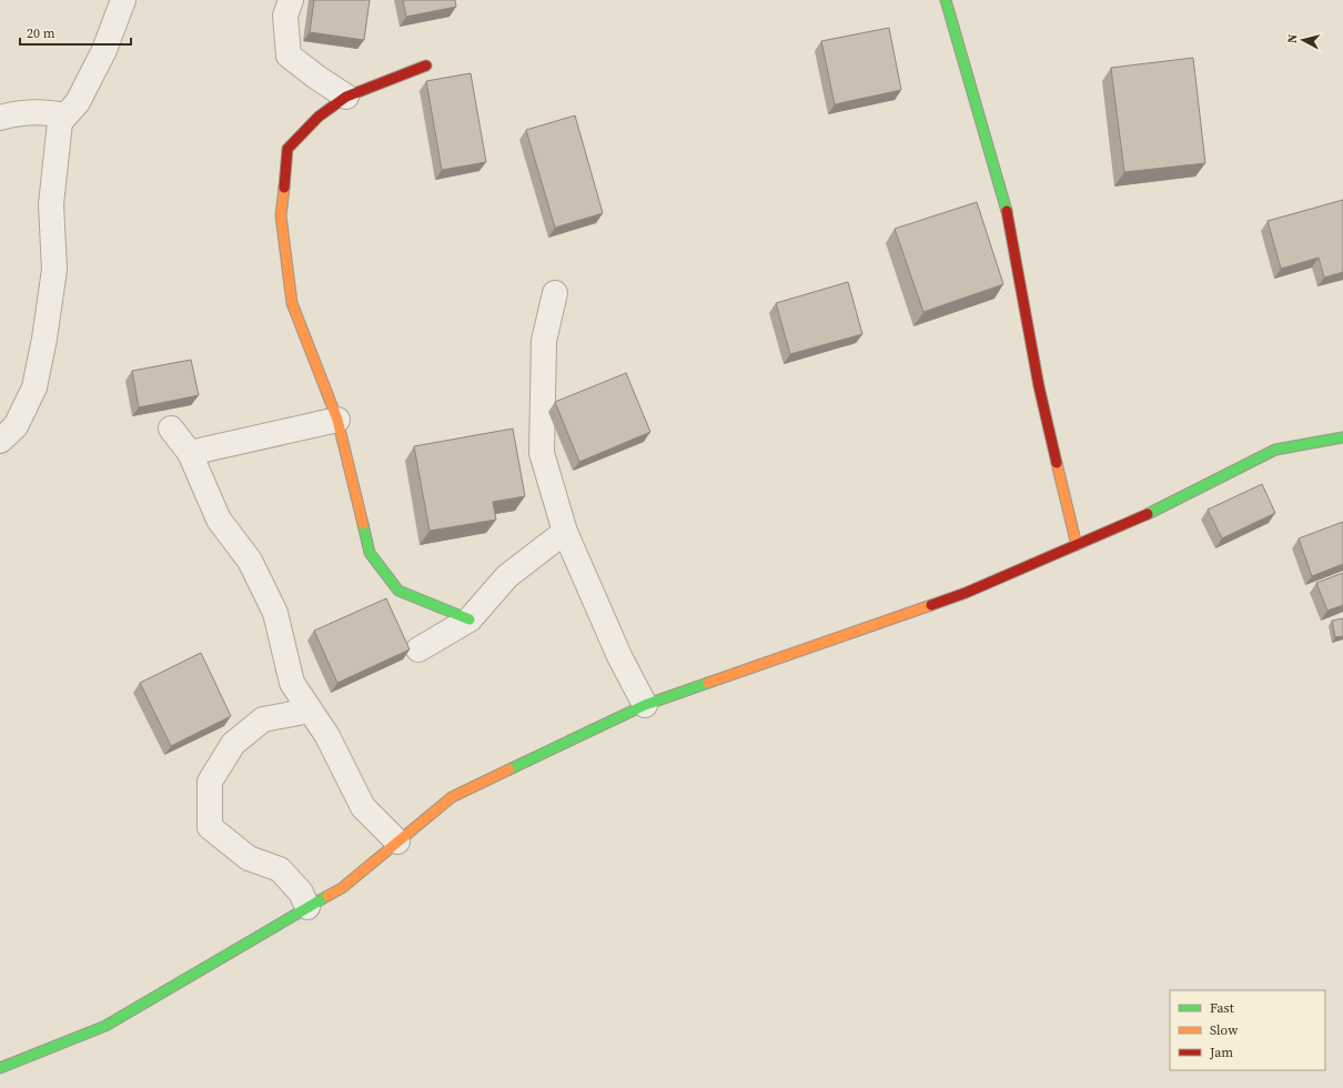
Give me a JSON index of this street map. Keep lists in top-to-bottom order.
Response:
{
  "legend": ["Fast", "Slow", "Jam"],
  "scale_bar": "20 m",
  "north": "left"
}
